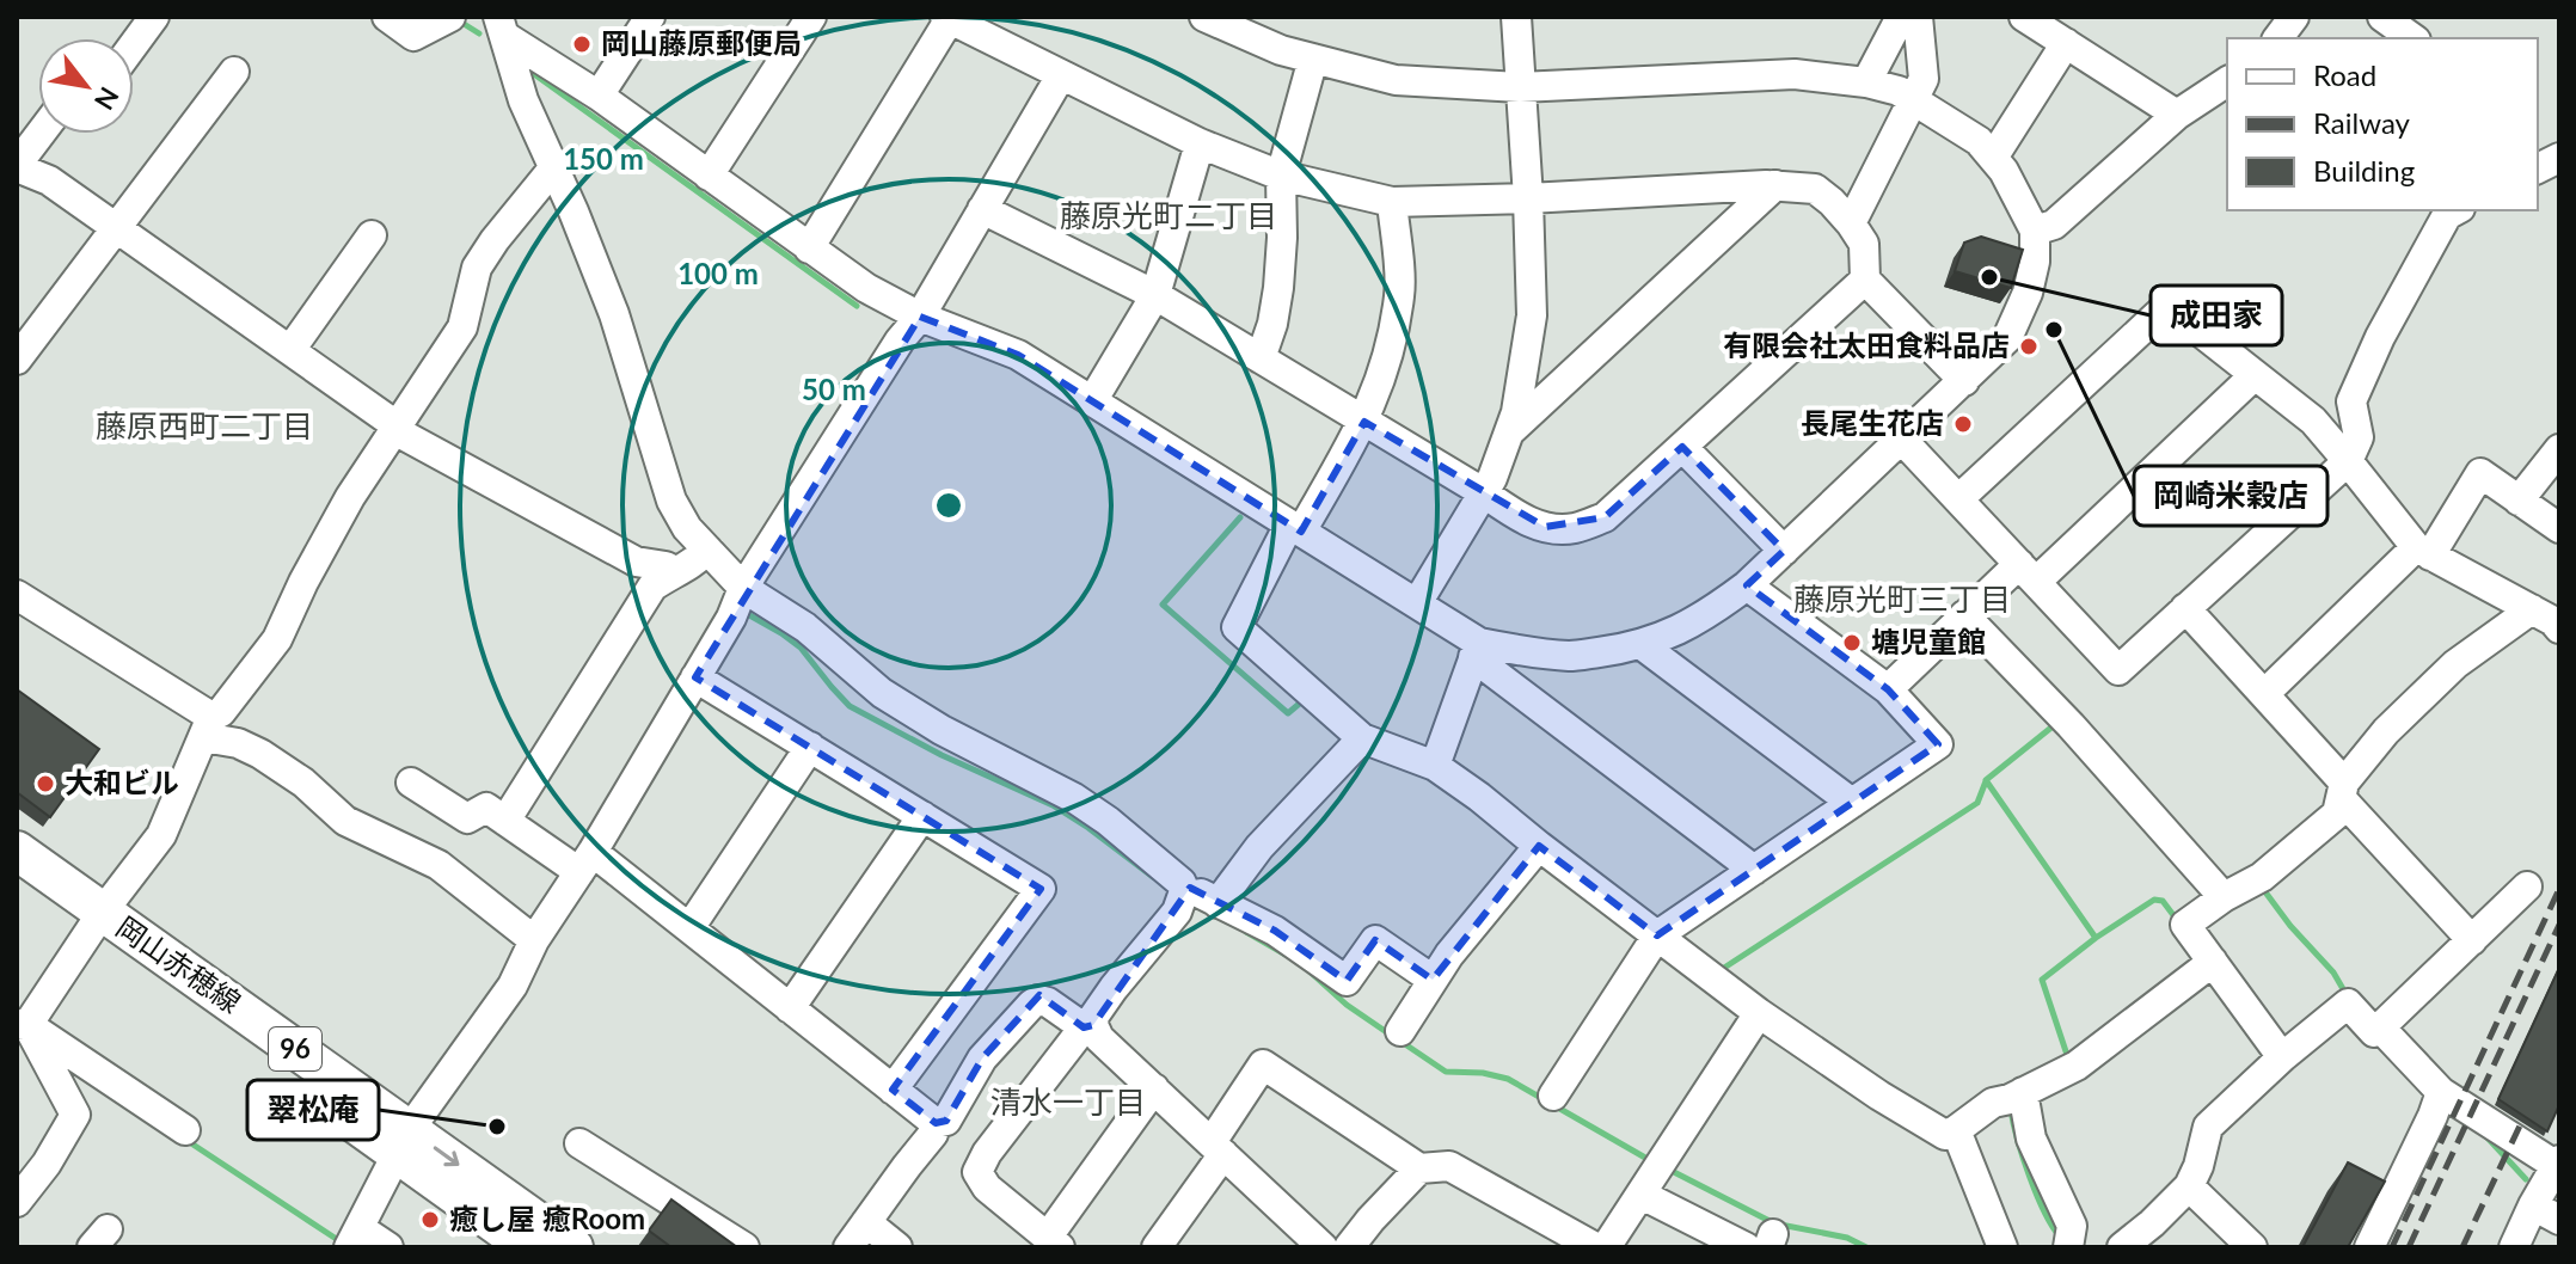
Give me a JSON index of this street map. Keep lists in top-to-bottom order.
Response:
{
  "streets": {
    "main road": ["岡山赤穂線", "96"]
  },
  "districts": [
    "藤原光町二丁目",
    "藤原西町二丁目",
    "藤原光町三丁目",
    "清水一丁目"
  ],
  "places": [
    "岡山藤原郵便局",
    "成田家",
    "岡崎米穀店",
    "有限会社太田食料品店",
    "長尾生花店",
    "塘児童館",
    "大和ビル",
    "翠松庵",
    "癒し屋 癒Room"
  ],
  "legend": ["Road", "Railway", "Building"],
  "north": "bottom right",
  "rings": ["150 m", "100 m", "50 m"]
}
